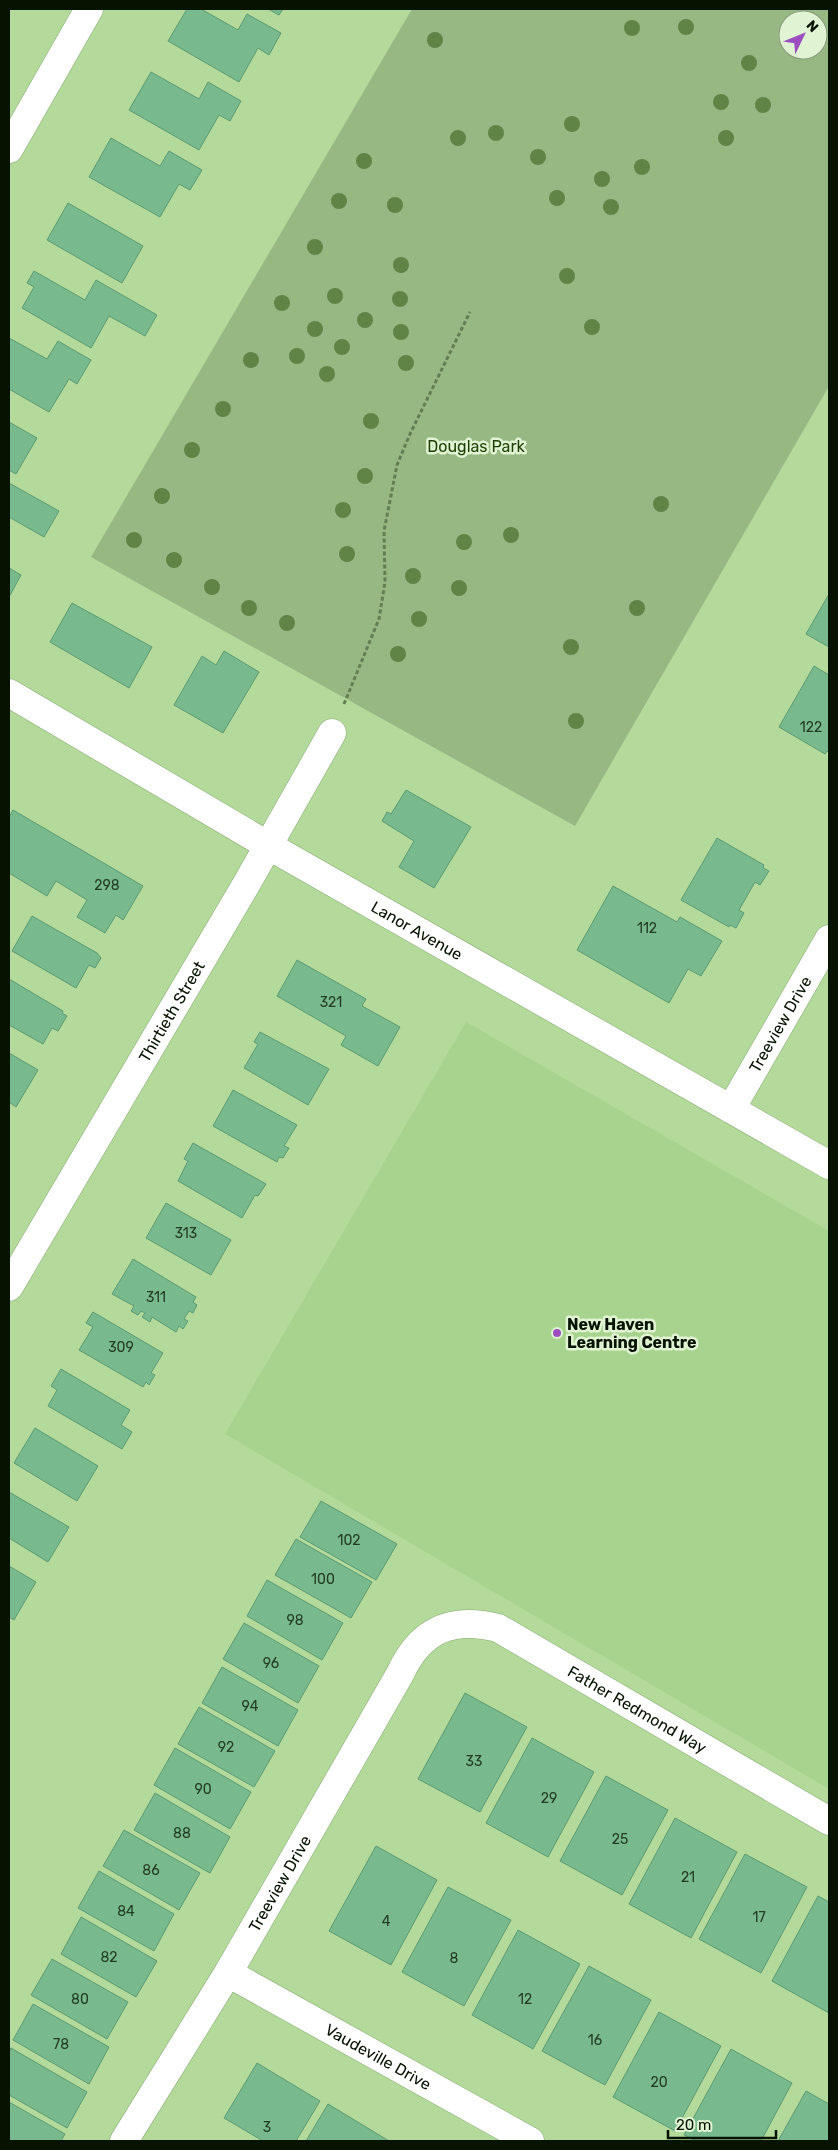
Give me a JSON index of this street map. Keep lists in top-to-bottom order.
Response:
{
  "streets": {
    "street": [
      "Lanor Avenue",
      "Thirtieth Street",
      "Treeview Drive",
      "Father Redmond Way",
      "Vaudeville Drive"
    ]
  },
  "crossings": [
    ["Lanor Avenue", "Thirtieth Street"],
    ["Lanor Avenue", "Treeview Drive"],
    ["Treeview Drive", "Father Redmond Way"],
    ["Treeview Drive", "Vaudeville Drive"]
  ],
  "parks": ["Douglas Park"],
  "places": ["New Haven Learning Centre"],
  "house_numbers": [
    "122",
    "298",
    "112",
    "321",
    "313",
    "311",
    "309",
    "102",
    "100",
    "98",
    "96",
    "94",
    "92",
    "33",
    "90",
    "29",
    "88",
    "25",
    "86",
    "21",
    "84",
    "17",
    "4",
    "82",
    "8",
    "80",
    "12",
    "16",
    "78",
    "20",
    "3"
  ],
  "scale_bar": "20 m",
  "north": "top right"
}
